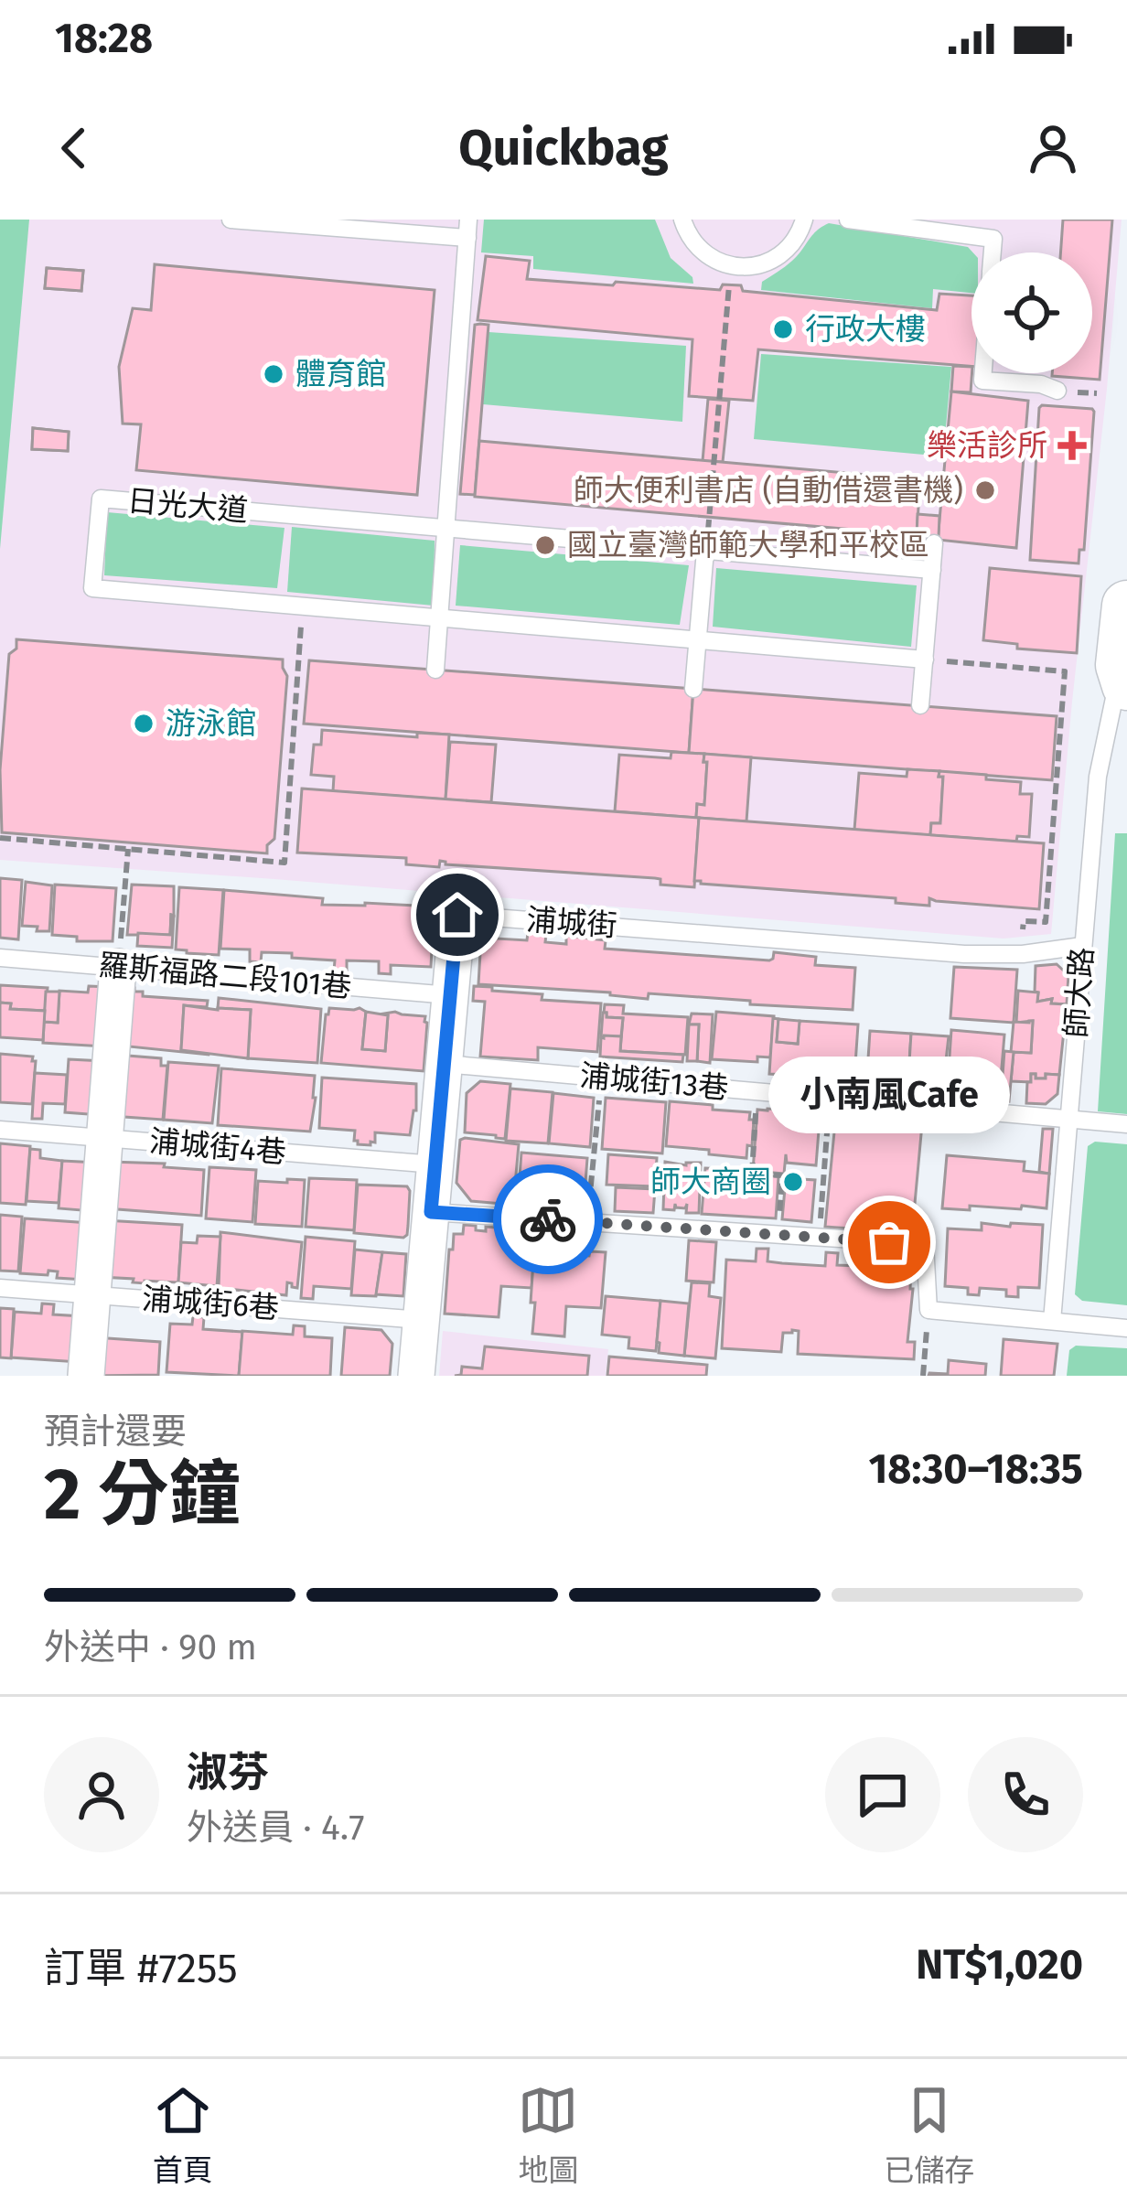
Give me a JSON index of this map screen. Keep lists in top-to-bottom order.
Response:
{
  "streets": {
    "street": ["浦城街", "師大路"],
    "lane": [
      "日光大道",
      "羅斯福路二段101巷",
      "浦城街13巷",
      "浦城街4巷",
      "浦城街6巷"
    ]
  },
  "crossings": [
    ["浦城街", "羅斯福路二段101巷"],
    ["浦城街", "師大路"],
    ["浦城街", "浦城街13巷"],
    ["浦城街", "浦城街4巷"],
    ["浦城街", "浦城街6巷"],
    ["師大路", "浦城街13巷"]
  ],
  "places": {
    "other": [
      "行政大樓",
      "體育館",
      "師大便利書店 (自動借還書機)",
      "國立臺灣師範大學和平校區",
      "游泳館",
      "師大商圈",
      "小南風Cafe"
    ],
    "health": ["樂活診所"]
  },
  "page": {
    "status": "18:28",
    "header": "Quickbag",
    "bubble": "小南風Cafe",
    "heading": ["2 分鐘", "預計還要", "18:30–18:35"],
    "panel": [
      "淑芬",
      "外送員 · 4.7",
      "訂單 #7255",
      "NT$1,020"
    ],
    "bar": "外送中 · 90 m",
    "tabs": ["首頁", "地圖", "已儲存"]
  }
}
